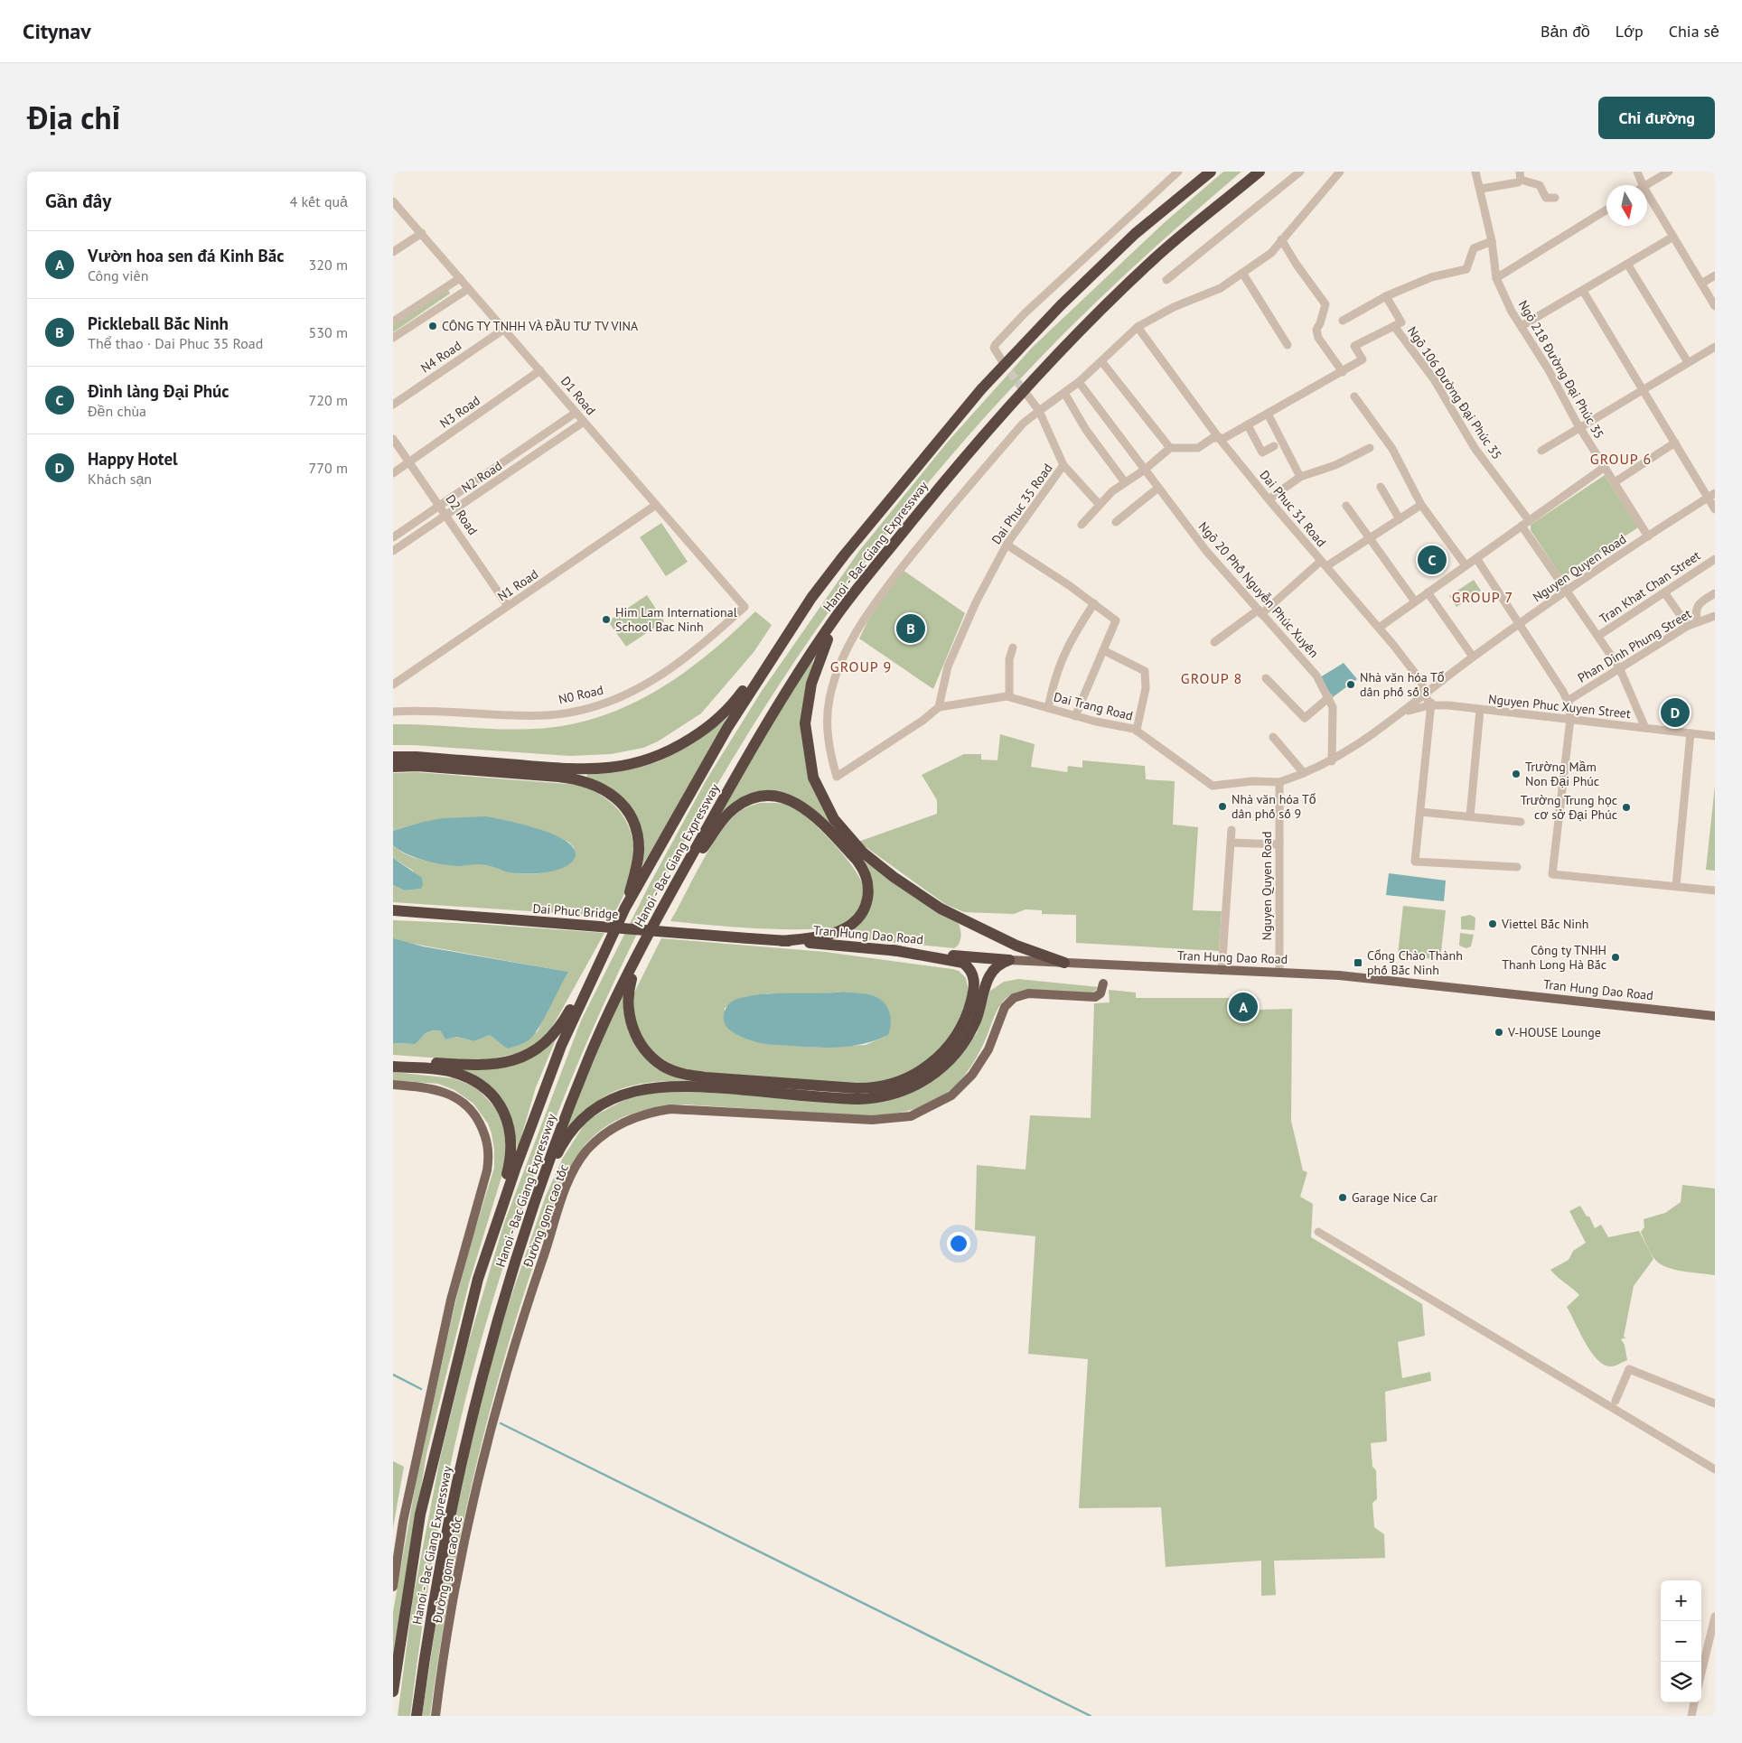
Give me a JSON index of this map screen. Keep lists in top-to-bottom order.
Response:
{
  "streets": {
    "highway": ["Hanoi - Bac Giang Expressway", "Dai Phuc Bridge", "Tran Hung Dao Road"],
    "main road": ["Đường gom cao tốc"],
    "street": [
      "N4 Road",
      "Ngõ 218 Đường Đại Phúc 35",
      "Ngõ 106 Đường Đại Phúc 35",
      "D1 Road",
      "N3 Road",
      "N2 Road",
      "Dai Phuc 35 Road",
      "Dai Phuc 31 Road",
      "D2 Road",
      "Nguyen Quyen Road",
      "N1 Road",
      "Tran Khat Chan Street",
      "Ngõ 20 Phố Nguyễn Phúc Xuyên",
      "Phan Dinh Phung Street",
      "N0 Road",
      "Dai Trang Road",
      "Nguyen Phuc Xuyen Street"
    ]
  },
  "crossings": [
    ["N4 Road", "D1 Road"],
    ["Ngõ 218 Đường Đại Phúc 35", "Nguyen Quyen Road"],
    ["Ngõ 106 Đường Đại Phúc 35", "Nguyen Quyen Road"],
    ["Ngõ 106 Đường Đại Phúc 35", "Tran Khat Chan Street"],
    ["Ngõ 106 Đường Đại Phúc 35", "Phan Dinh Phung Street"],
    ["Ngõ 106 Đường Đại Phúc 35", "Nguyen Phuc Xuyen Street"],
    ["D1 Road", "N3 Road"],
    ["D1 Road", "N2 Road"],
    ["D1 Road", "N1 Road"],
    ["D1 Road", "N0 Road"],
    ["N3 Road", "D2 Road"],
    ["N2 Road", "D2 Road"],
    ["Dai Phuc 35 Road", "Dai Trang Road"],
    ["Dai Phuc 31 Road", "Nguyen Quyen Road"],
    ["Dai Phuc 31 Road", "Nguyen Phuc Xuyen Street"],
    ["D2 Road", "N1 Road"],
    ["Nguyen Quyen Road", "Ngõ 20 Phố Nguyễn Phúc Xuyên"],
    ["Nguyen Quyen Road", "Dai Trang Road"],
    ["Nguyen Quyen Road", "Nguyen Phuc Xuyen Street"],
    ["Nguyen Quyen Road", "Tran Hung Dao Road"],
    ["Dai Phuc Bridge", "Tran Hung Dao Road"]
  ],
  "districts": [
    "GROUP 6",
    "GROUP 7",
    "GROUP 9",
    "GROUP 8"
  ],
  "places": {
    "other": [
      "CÔNG TY TNHH VÀ ĐẦU TƯ TV VINA",
      "Him Lam International School Bac Ninh",
      "Nhà văn hóa Tổ dân phố số 8",
      "Trường Mầm Non Đại Phúc",
      "Nhà văn hóa Tổ dân phố số 9",
      "Trường Trung học cơ sở Đại Phúc",
      "Viettel Bắc Ninh",
      "Công ty TNHH Thanh Long Hà Bắc",
      "V-HOUSE Lounge",
      "Garage Nice Car"
    ],
    "transit": ["Cổng Chào Thành phố Bắc Ninh"]
  },
  "north": "bottom",
  "page": {
    "header": "Citynav",
    "nav": ["Bản đồ", "Lớp", "Chia sẻ"],
    "title": "Địa chỉ",
    "buttons": "Chỉ đường",
    "heading": ["Gần đây", "4 kết quả"],
    "list": [
      {
        "mark": "A",
        "name": "Vườn hoa sen đá Kinh Bắc",
        "note": "Công viên",
        "value": "320 m"
      },
      {
        "mark": "B",
        "name": "Pickleball Bắc Ninh",
        "note": "Thể thao · Dai Phuc 35 Road",
        "value": "530 m"
      },
      {
        "mark": "C",
        "name": "Đình làng Đại Phúc",
        "note": "Đền chùa",
        "value": "720 m"
      },
      {
        "mark": "D",
        "name": "Happy Hotel",
        "note": "Khách sạn",
        "value": "770 m"
      }
    ],
    "pins": [
      "C",
      "B",
      "D",
      "A"
    ],
    "map_buttons": ["+", "−"]
  }
}
